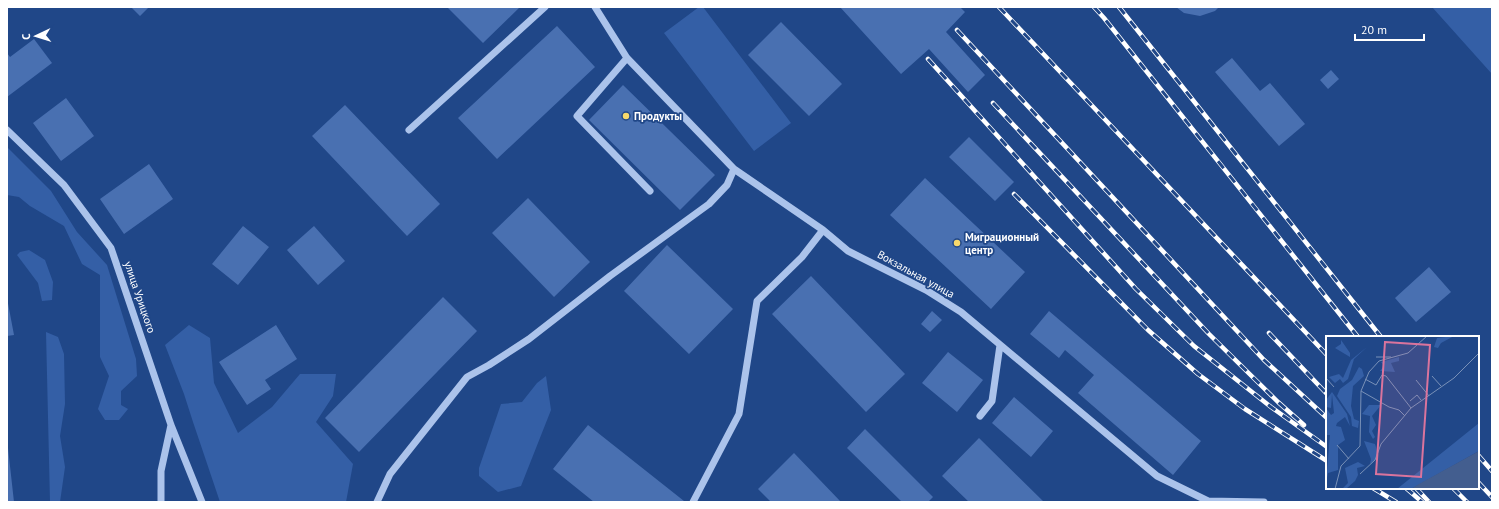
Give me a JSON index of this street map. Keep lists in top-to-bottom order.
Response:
{
  "streets": {
    "street": ["Вокзальная улица", "улица Урицкого"]
  },
  "places": ["Продукты", "Миграционный центр"],
  "scale_bar": "20 m",
  "north": "left"
}
